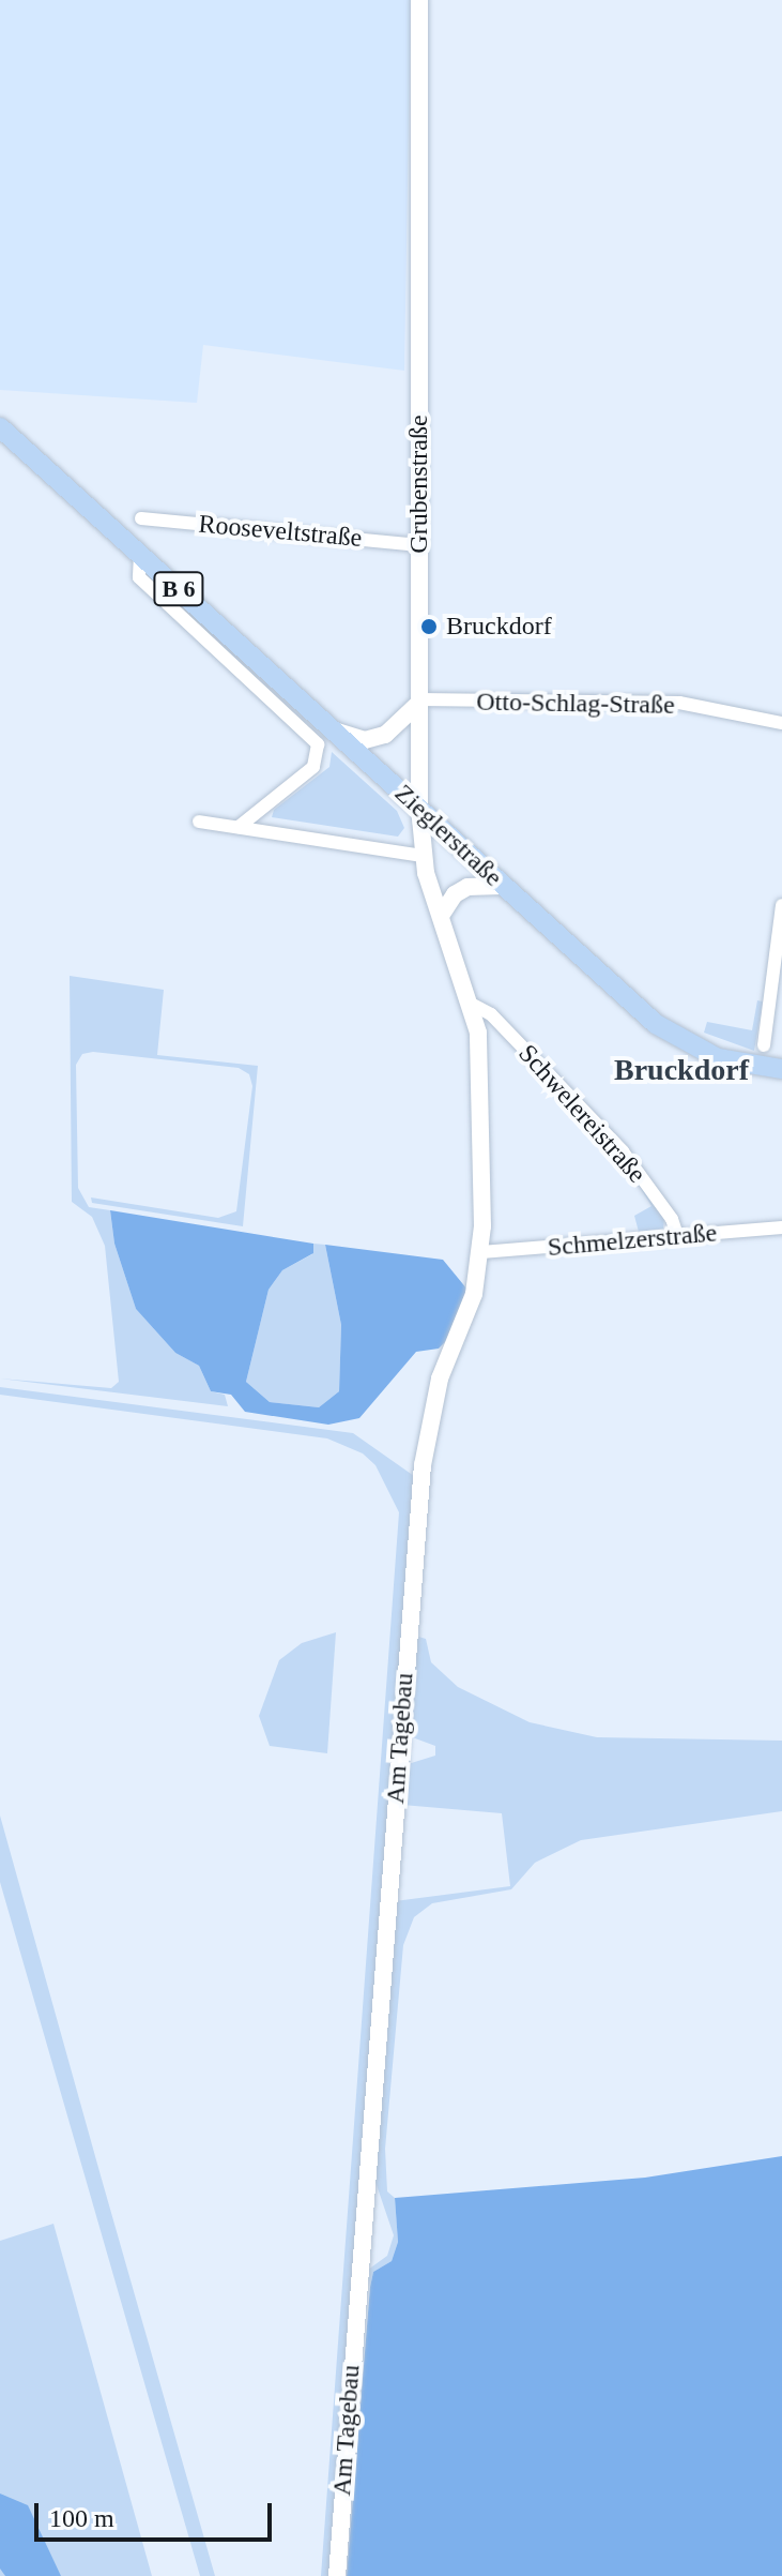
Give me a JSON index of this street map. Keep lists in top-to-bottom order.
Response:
{
  "streets": {
    "main road": ["B 6", "Zieglerstraße"],
    "street": [
      "Grubenstraße",
      "Rooseveltstraße",
      "Otto-Schlag-Straße",
      "Schwelereistraße",
      "Schmelzerstraße",
      "Am Tagebau"
    ]
  },
  "crossings": [
    ["Grubenstraße", "Rooseveltstraße"],
    ["Grubenstraße", "Otto-Schlag-Straße"],
    ["Grubenstraße", "Zieglerstraße"],
    ["Grubenstraße", "Am Tagebau"],
    ["Zieglerstraße", "Am Tagebau"],
    ["Schwelereistraße", "Schmelzerstraße"],
    ["Schwelereistraße", "Am Tagebau"],
    ["Schmelzerstraße", "Am Tagebau"]
  ],
  "districts": ["Bruckdorf"],
  "places": ["Bruckdorf"],
  "scale_bar": "100 m"
}
